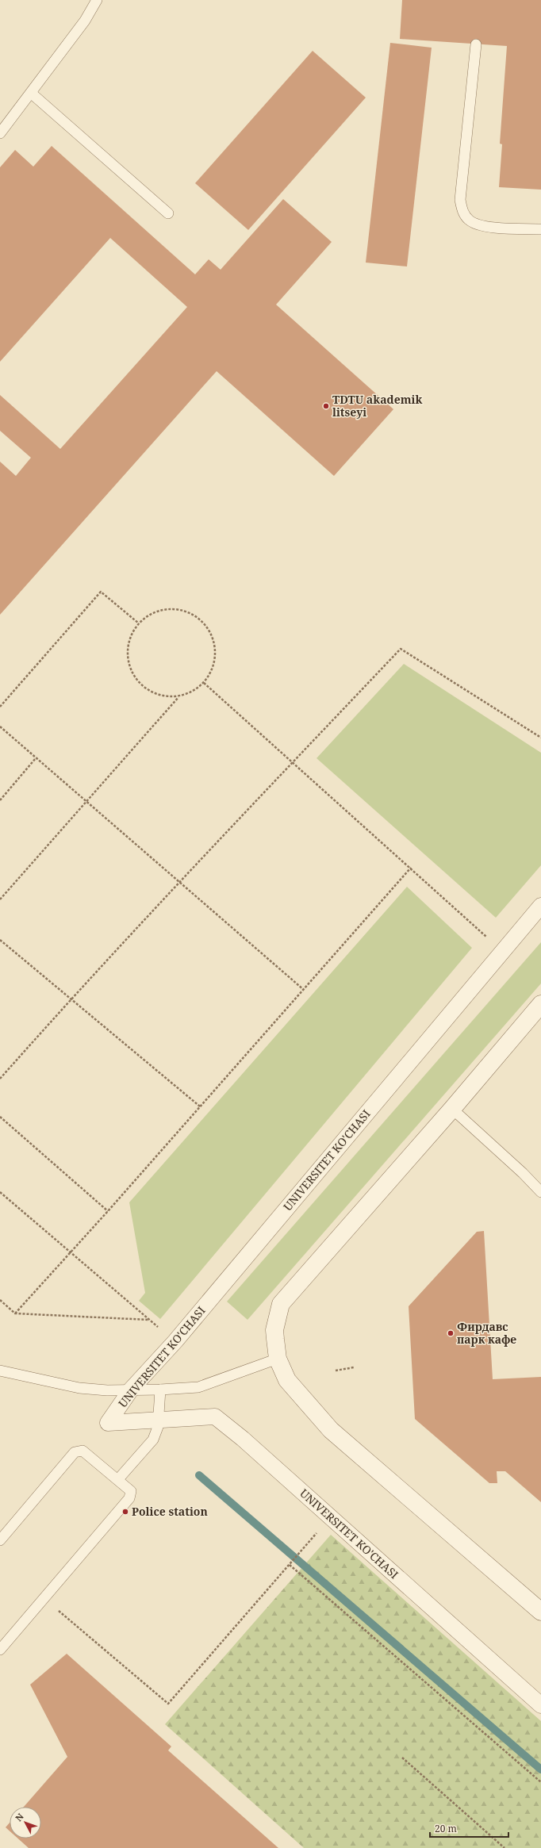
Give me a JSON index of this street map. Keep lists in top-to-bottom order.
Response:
{
  "streets": {
    "street": ["UNIVERSITET KO'CHASI"]
  },
  "places": ["TDTU akademik litseyi", "Фирдавс парк кафе", "Police station"],
  "scale_bar": "20 m",
  "north": "top left"
}
